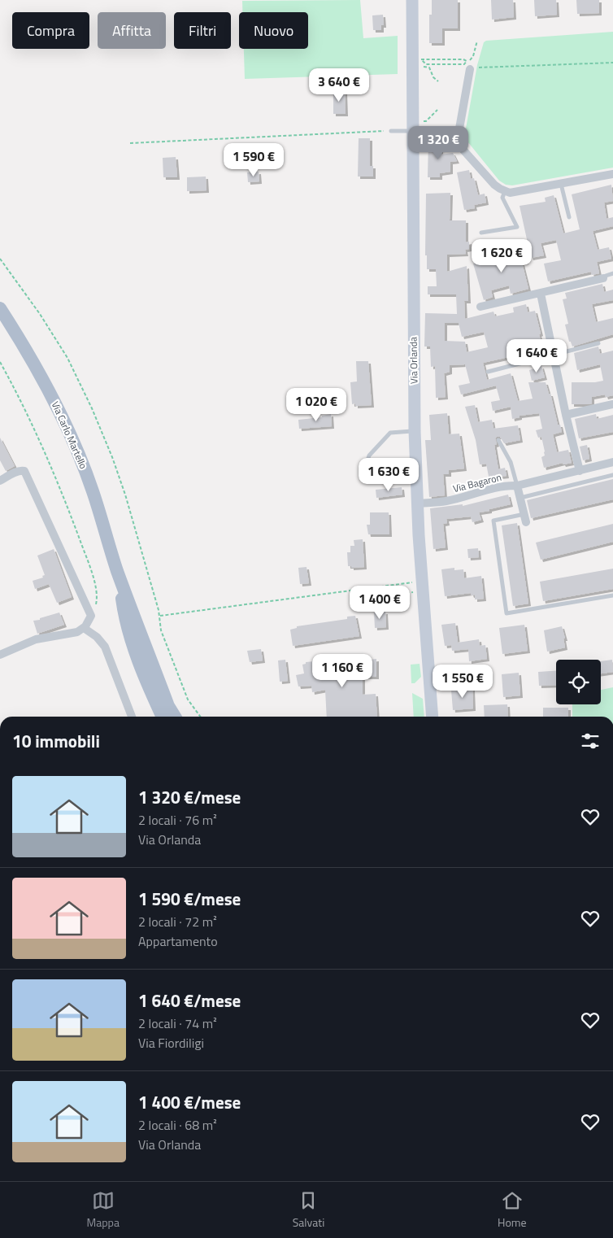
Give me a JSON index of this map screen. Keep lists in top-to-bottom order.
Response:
{
  "streets": {
    "main road": ["Via Orlanda", "Via Carlo Martello"],
    "street": ["Via Bagaron"]
  },
  "crossings": [
    ["Via Orlanda", "Via Bagaron"]
  ],
  "page": {
    "chip": [
      "Compra",
      "Affitta",
      "Filtri",
      "Nuovo"
    ],
    "price": [
      "3 640 €",
      "1 320 €",
      "1 590 €",
      "1 620 €",
      "1 640 €",
      "1 020 €",
      "1 630 €",
      "1 400 €",
      "1 160 €",
      "1 550 €"
    ],
    "heading": "10 immobili",
    "list": [
      {
        "name": "1 320 €/mese",
        "note": "2 locali · 76 m² · Via Orlanda"
      },
      {
        "name": "1 590 €/mese",
        "note": "2 locali · 72 m² · Appartamento"
      },
      {
        "name": "1 640 €/mese",
        "note": "2 locali · 74 m² · Via Fiordiligi"
      },
      {
        "name": "1 400 €/mese",
        "note": "2 locali · 68 m² · Via Orlanda"
      }
    ],
    "tabs": ["Mappa", "Salvati", "Home"]
  }
}
